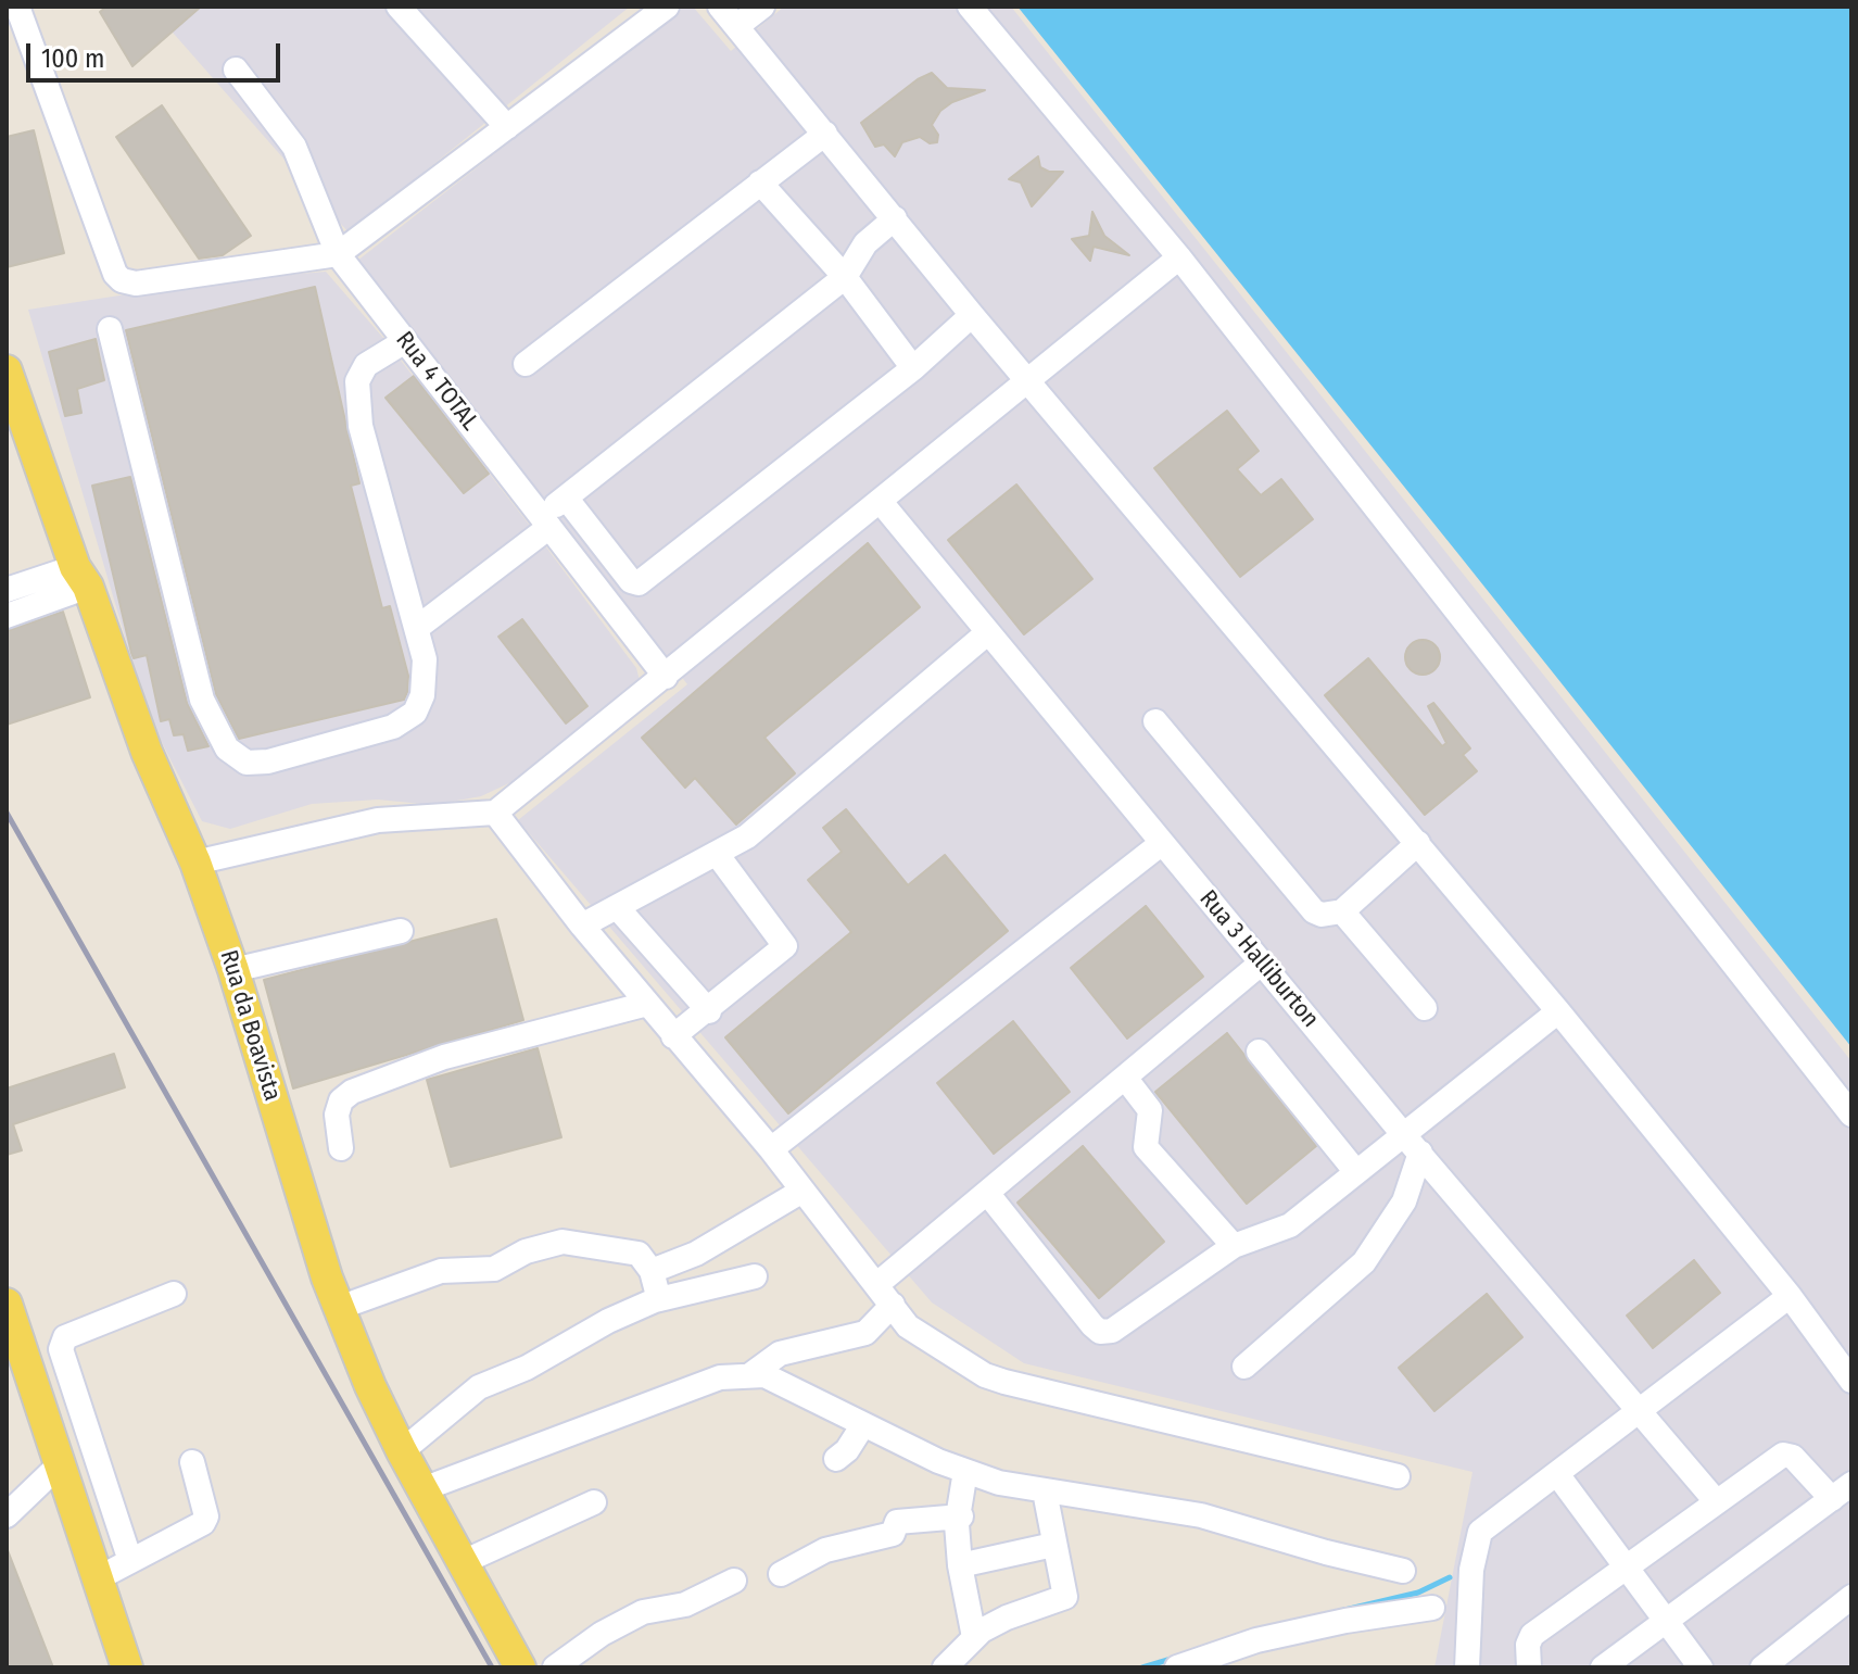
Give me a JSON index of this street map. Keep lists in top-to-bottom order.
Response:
{
  "streets": {
    "main road": ["Rua da Boavista"],
    "street": ["Rua 4 TOTAL", "Rua 3 Halliburton"]
  },
  "scale_bar": "100 m"
}
